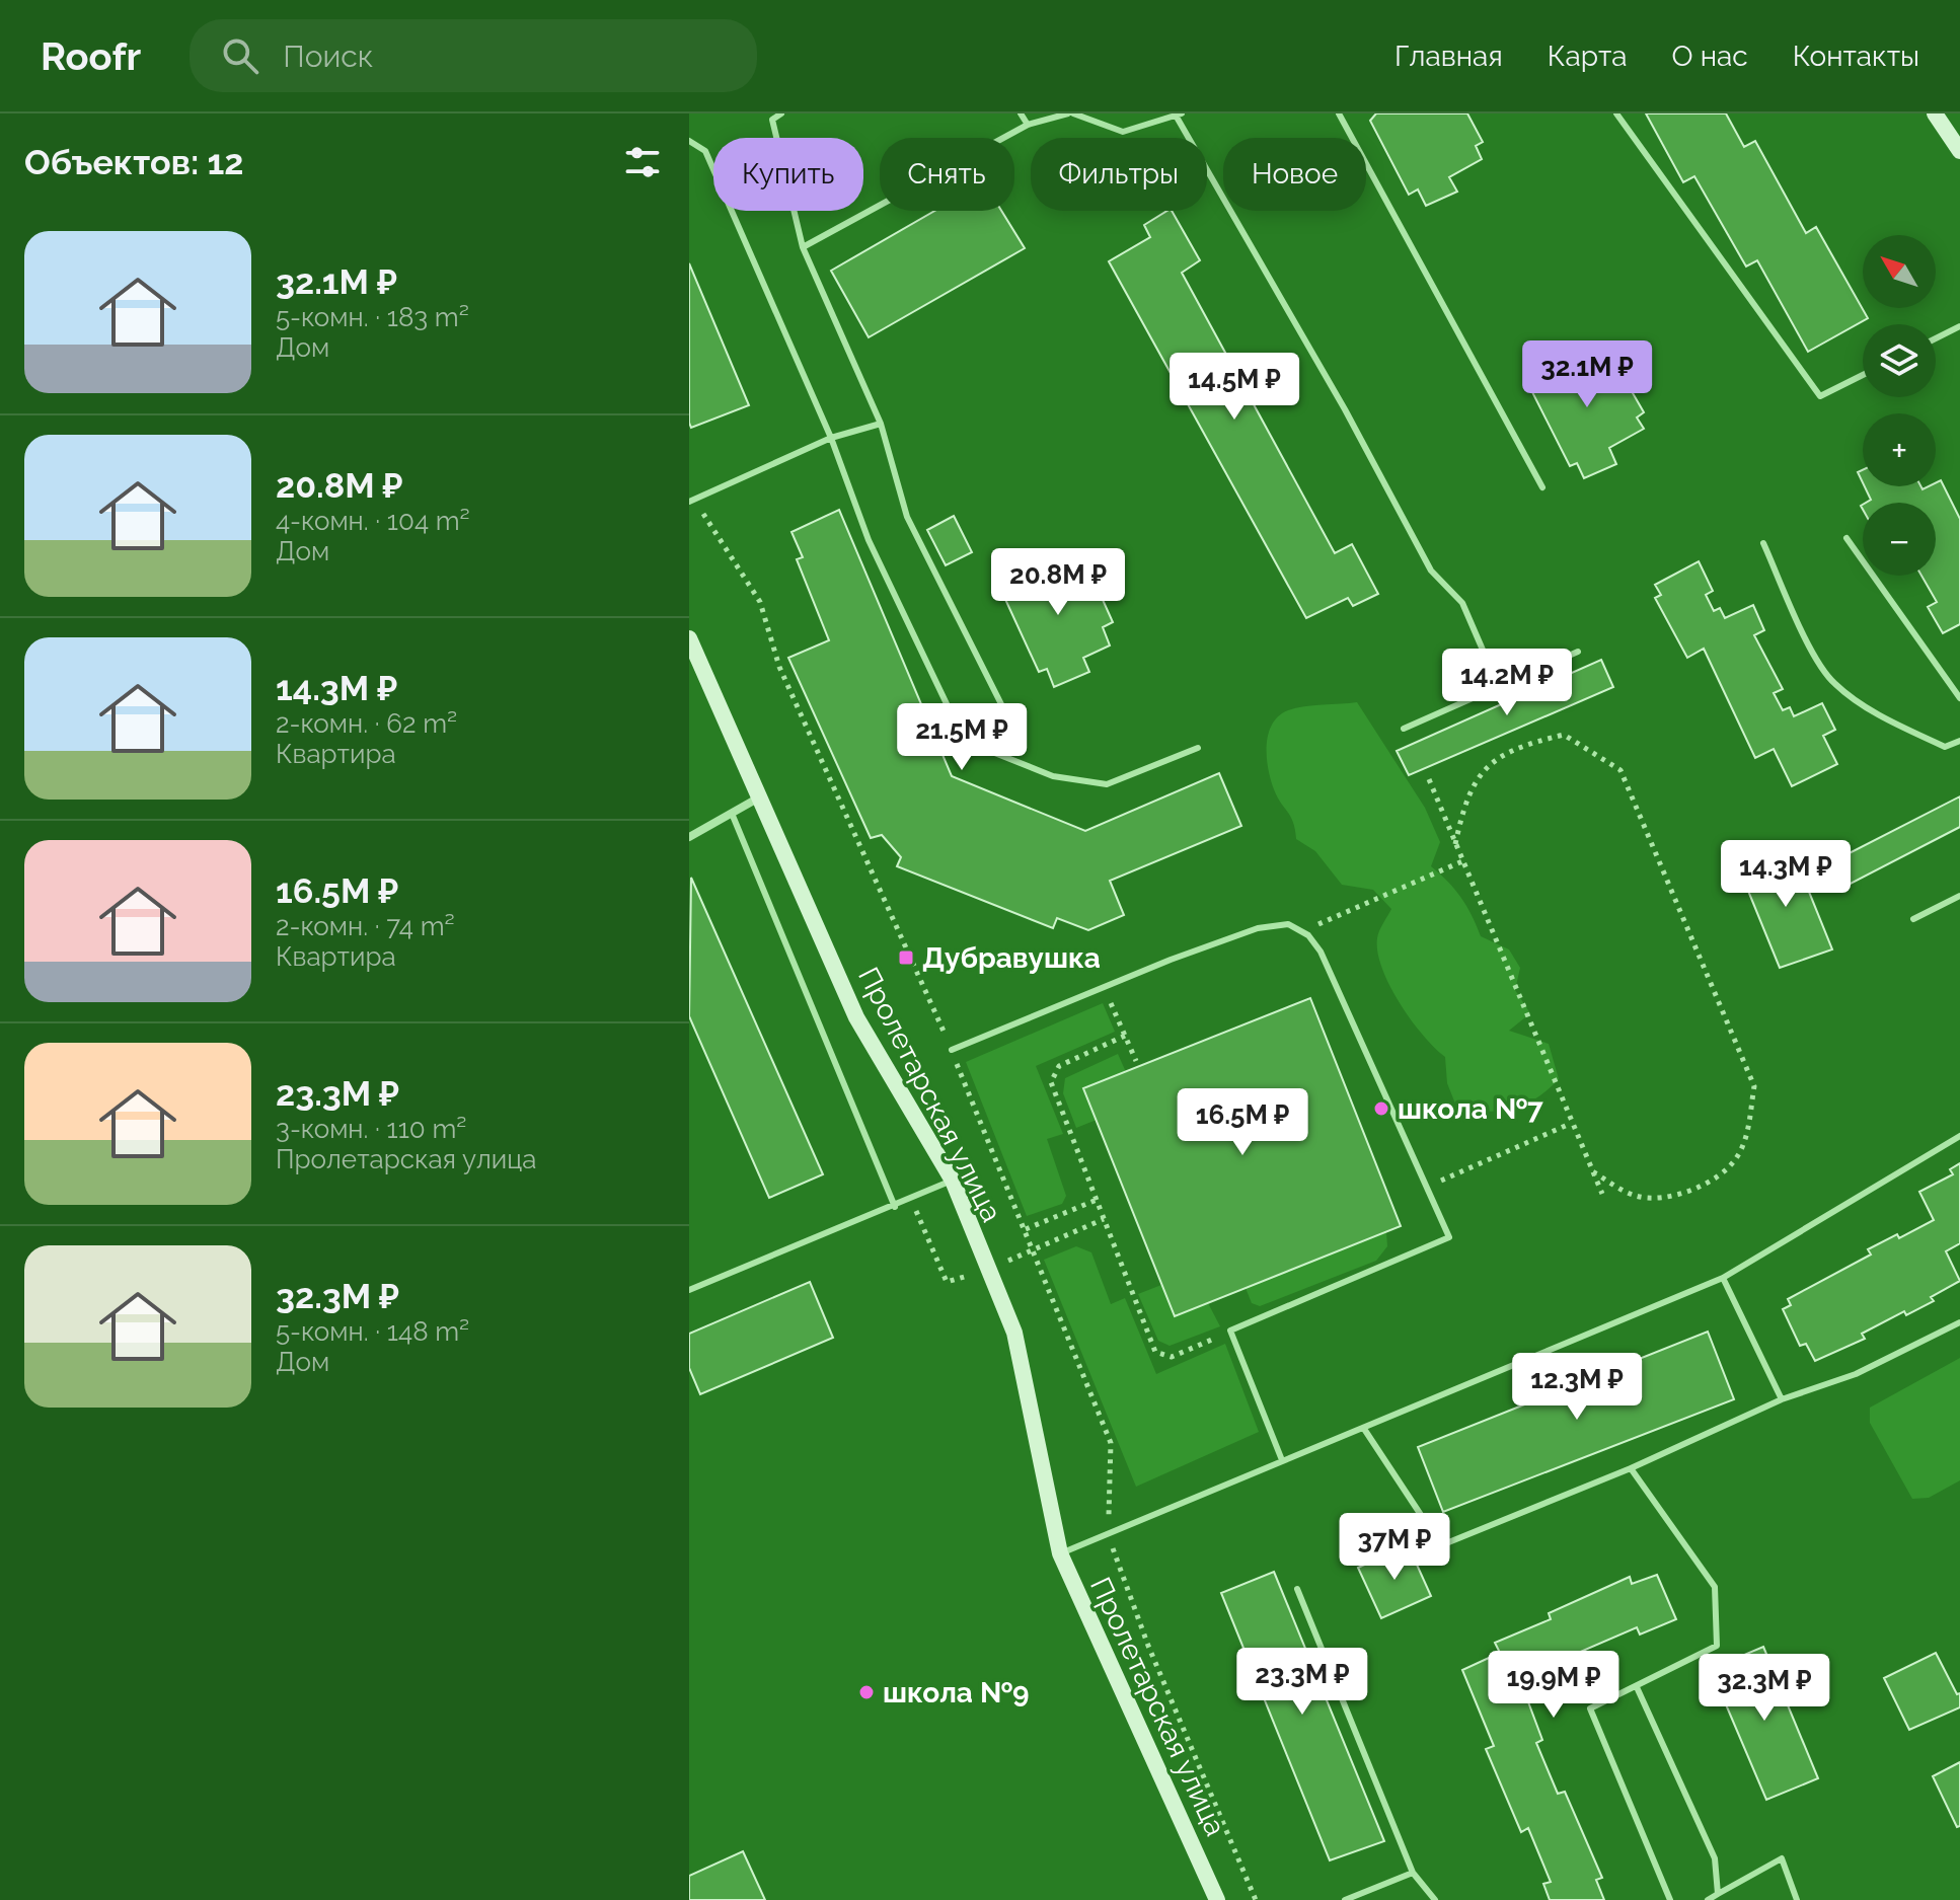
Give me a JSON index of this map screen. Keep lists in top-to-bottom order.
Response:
{
  "streets": {
    "street": ["Пролетарская улица"]
  },
  "places": {
    "transit": ["Дубравушка"],
    "other": ["школа №7", "школа №9"]
  },
  "north": "top left",
  "page": {
    "header": "Roofr",
    "search": "Поиск",
    "nav": [
      "Главная",
      "Карта",
      "О нас",
      "Контакты"
    ],
    "heading": "Объектов: 12",
    "chip": [
      "Купить",
      "Снять",
      "Фильтры",
      "Новое"
    ],
    "list": [
      {
        "name": "32.1M ₽",
        "note": "5-комн. · 183 m² · Дом"
      },
      {
        "name": "20.8M ₽",
        "note": "4-комн. · 104 m² · Дом"
      },
      {
        "name": "14.3M ₽",
        "note": "2-комн. · 62 m² · Квартира"
      },
      {
        "name": "16.5M ₽",
        "note": "2-комн. · 74 m² · Квартира"
      },
      {
        "name": "23.3M ₽",
        "note": "3-комн. · 110 m² · Пролетарская улица"
      },
      {
        "name": "32.3M ₽",
        "note": "5-комн. · 148 m² · Дом"
      }
    ],
    "map_buttons": ["+", "−"],
    "price": [
      "32.1M ₽",
      "14.5M ₽",
      "20.8M ₽",
      "14.2M ₽",
      "21.5M ₽",
      "14.3M ₽",
      "16.5M ₽",
      "12.3M ₽",
      "37M ₽",
      "23.3M ₽",
      "19.9M ₽",
      "32.3M ₽"
    ]
  }
}
